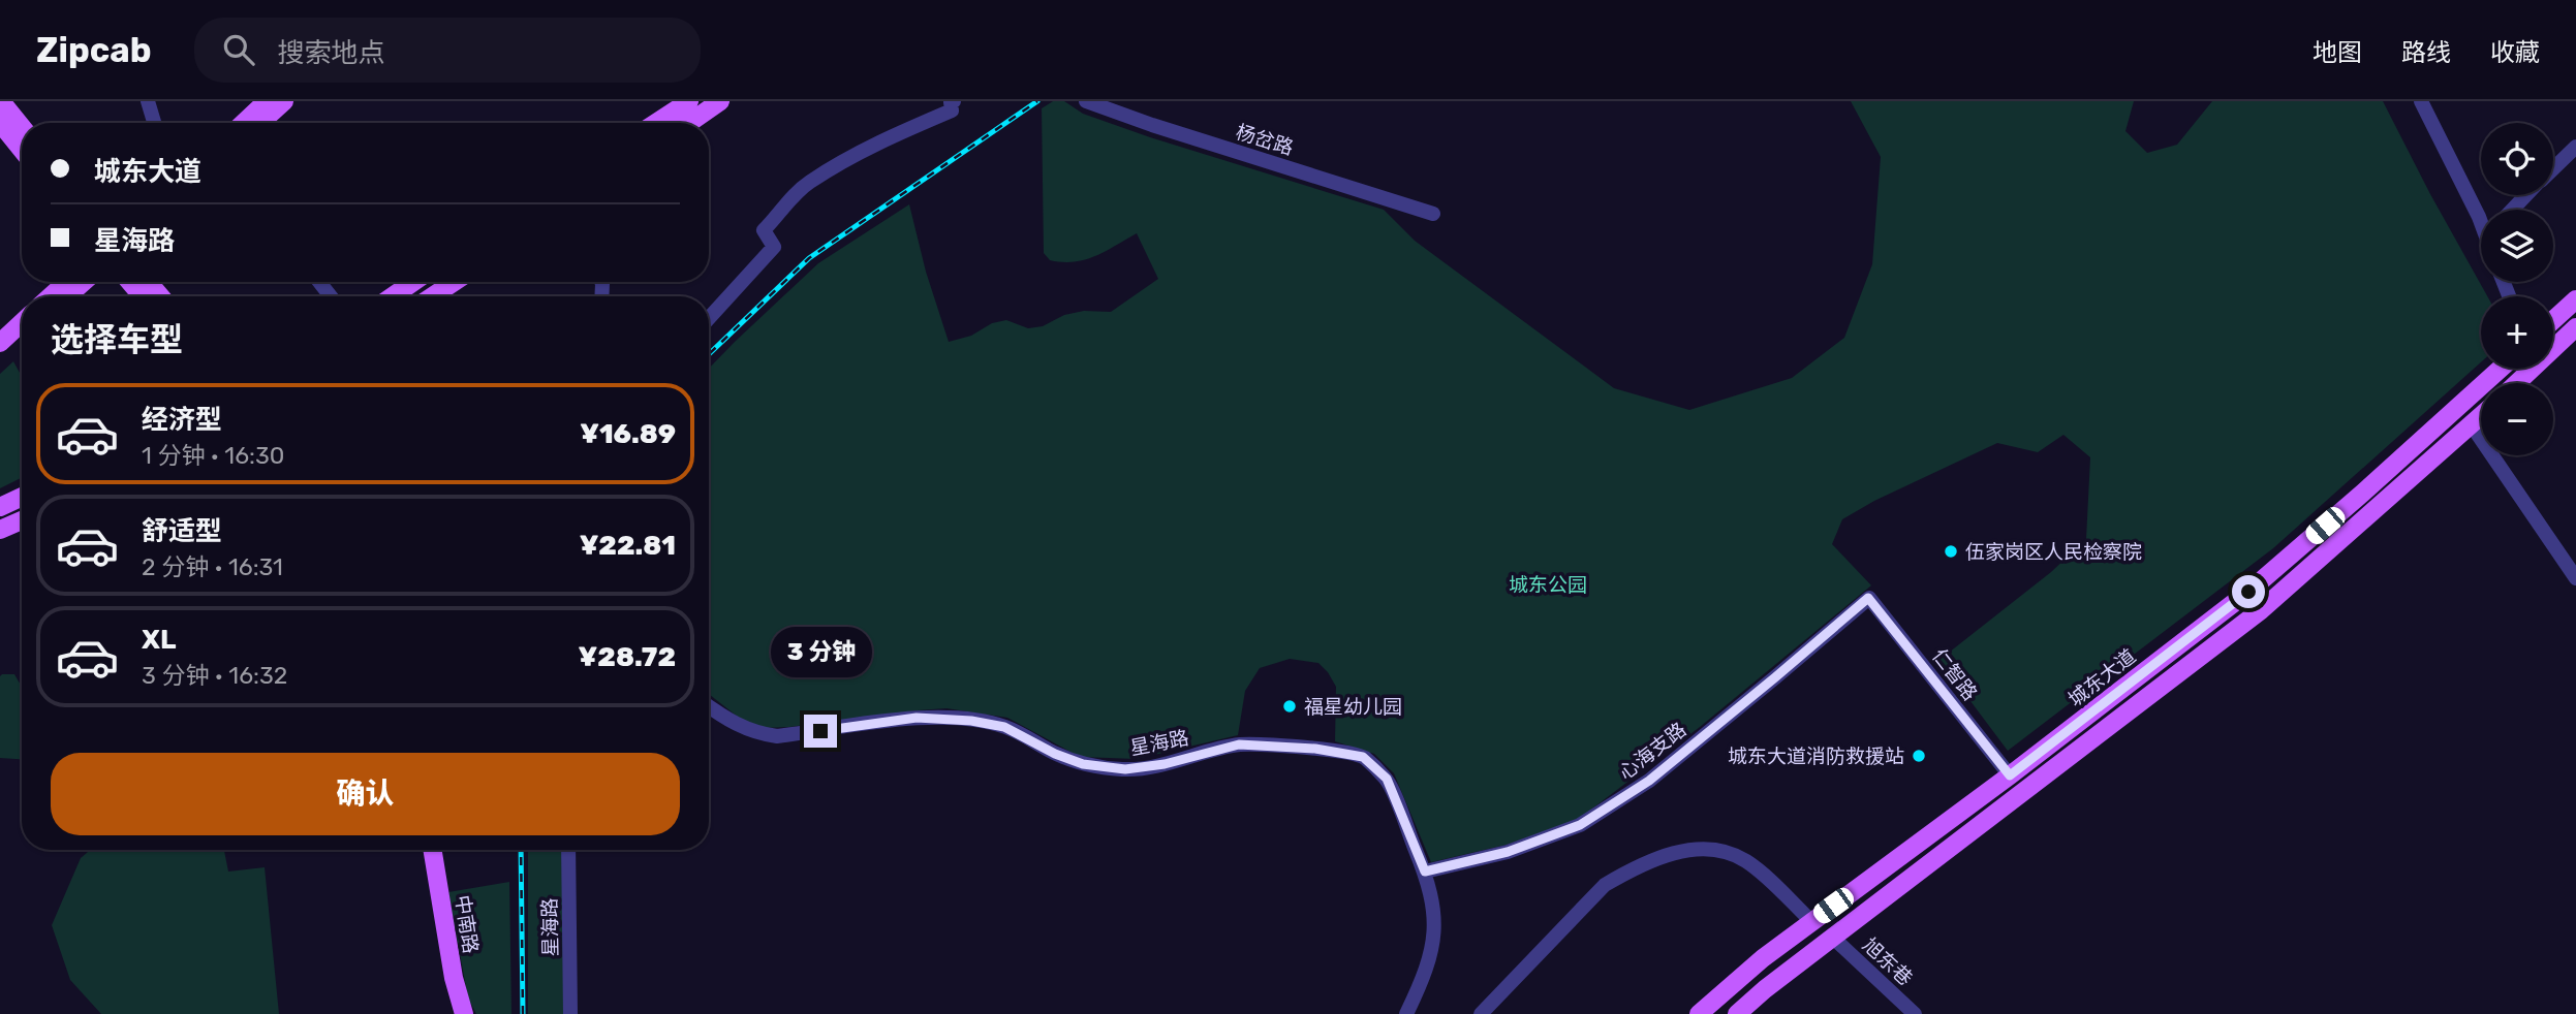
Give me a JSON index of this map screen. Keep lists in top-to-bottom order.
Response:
{
  "streets": {
    "main road": ["城东大道", "中南路"],
    "street": [
      "杨岔路",
      "仁智路",
      "星海路",
      "心海支路",
      "旭东巷"
    ]
  },
  "crossings": [
    ["仁智路", "城东大道"],
    ["仁智路", "心海支路"],
    ["星海路", "心海支路"]
  ],
  "parks": ["城东公园"],
  "places": ["伍家岗区人民检察院", "福星幼儿园", "城东大道消防救援站"],
  "page": {
    "header": "Zipcab",
    "search": "搜索地点",
    "nav": ["地图", "路线", "收藏"],
    "map_buttons": ["+", "−"],
    "banner": ["城东大道", "星海路"],
    "heading": "选择车型",
    "list": [
      {
        "name": "经济型",
        "note": "1 分钟 · 16:30",
        "value": "¥16.89"
      },
      {
        "name": "舒适型",
        "note": "2 分钟 · 16:31",
        "value": "¥22.81"
      },
      {
        "name": "XL",
        "note": "3 分钟 · 16:32",
        "value": "¥28.72"
      }
    ],
    "bubble": "3 分钟",
    "buttons": "确认"
  }
}
